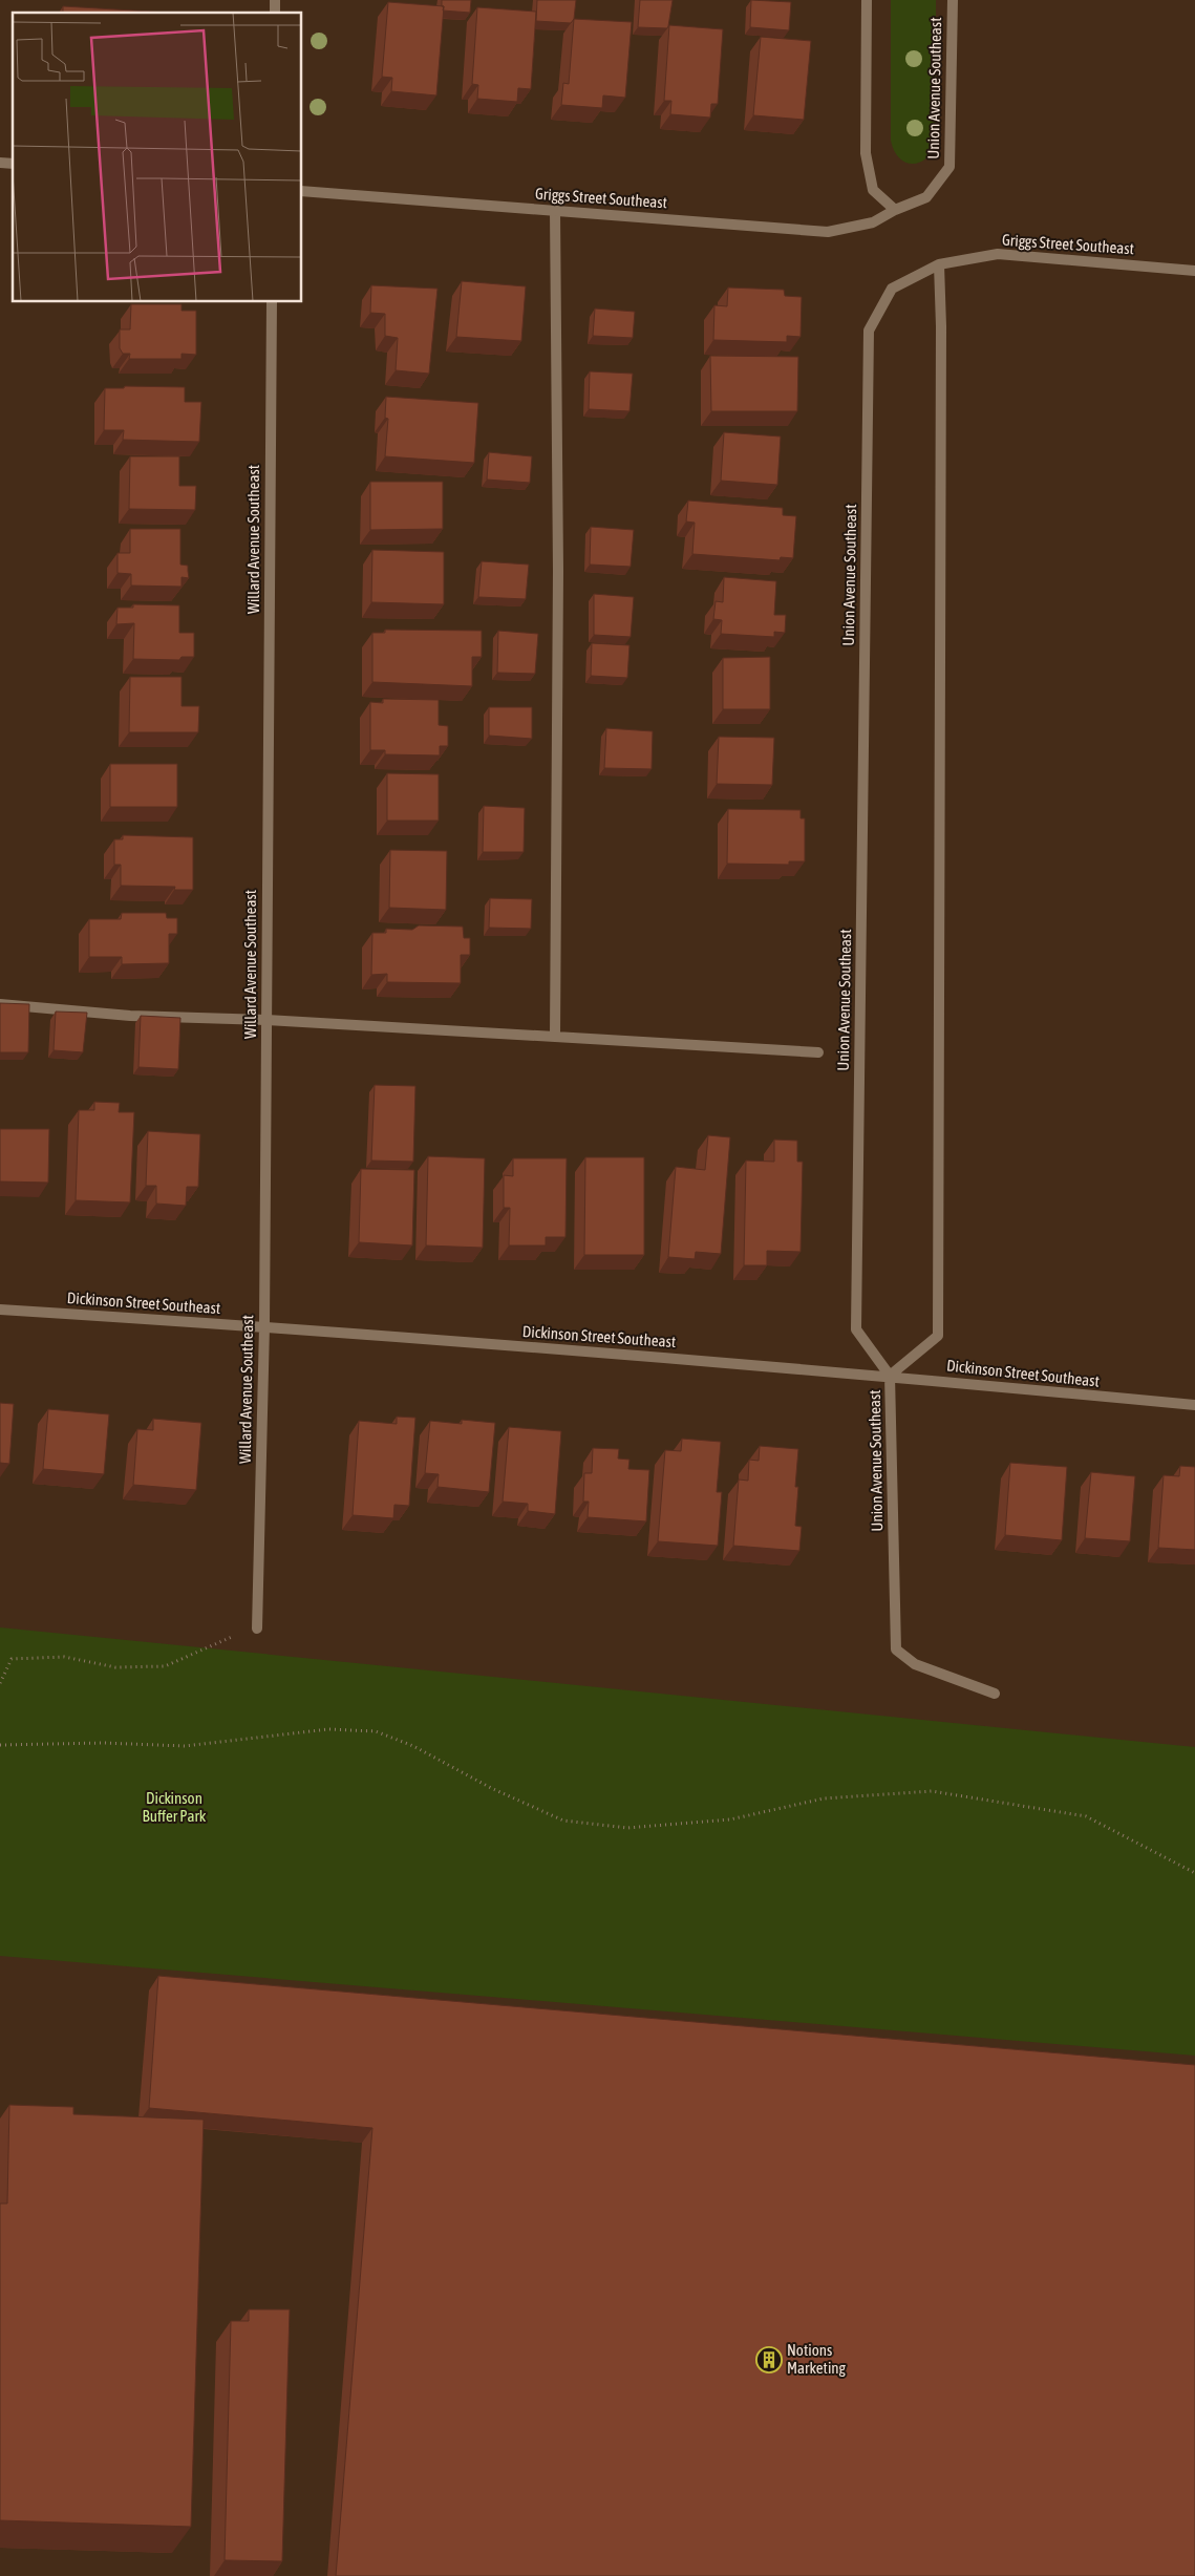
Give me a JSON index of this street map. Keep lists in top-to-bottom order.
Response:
{
  "streets": {
    "street": [
      "Union Avenue Southeast",
      "Griggs Street Southeast",
      "Willard Avenue Southeast",
      "Dickinson Street Southeast"
    ]
  },
  "crossings": [
    ["Union Avenue Southeast", "Griggs Street Southeast"],
    ["Union Avenue Southeast", "Dickinson Street Southeast"],
    ["Willard Avenue Southeast", "Dickinson Street Southeast"]
  ],
  "parks": ["Dickinson Buffer Park"],
  "places": {
    "building": ["Notions Marketing"]
  }
}
